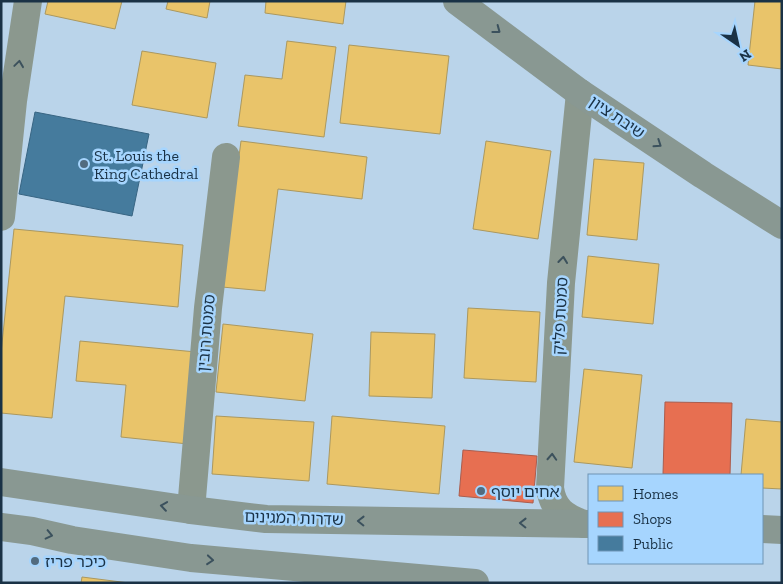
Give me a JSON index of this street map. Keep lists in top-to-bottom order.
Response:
{
  "streets": {
    "street": [
      "שיבת ציון",
      "סמטת פליק",
      "סמטת רובין",
      "שדרות המגינים"
    ]
  },
  "crossings": [
    ["שיבת ציון", "סמטת פליק"],
    ["סמטת פליק", "שדרות המגינים"],
    ["סמטת רובין", "שדרות המגינים"]
  ],
  "one_way": ["שיבת ציון", "סמטת פליק"],
  "places": ["St. Louis the King Cathedral", "אחים יוסף", "כיכר פריז"],
  "legend": ["Homes", "Shops", "Public"],
  "north": "bottom right"
}
